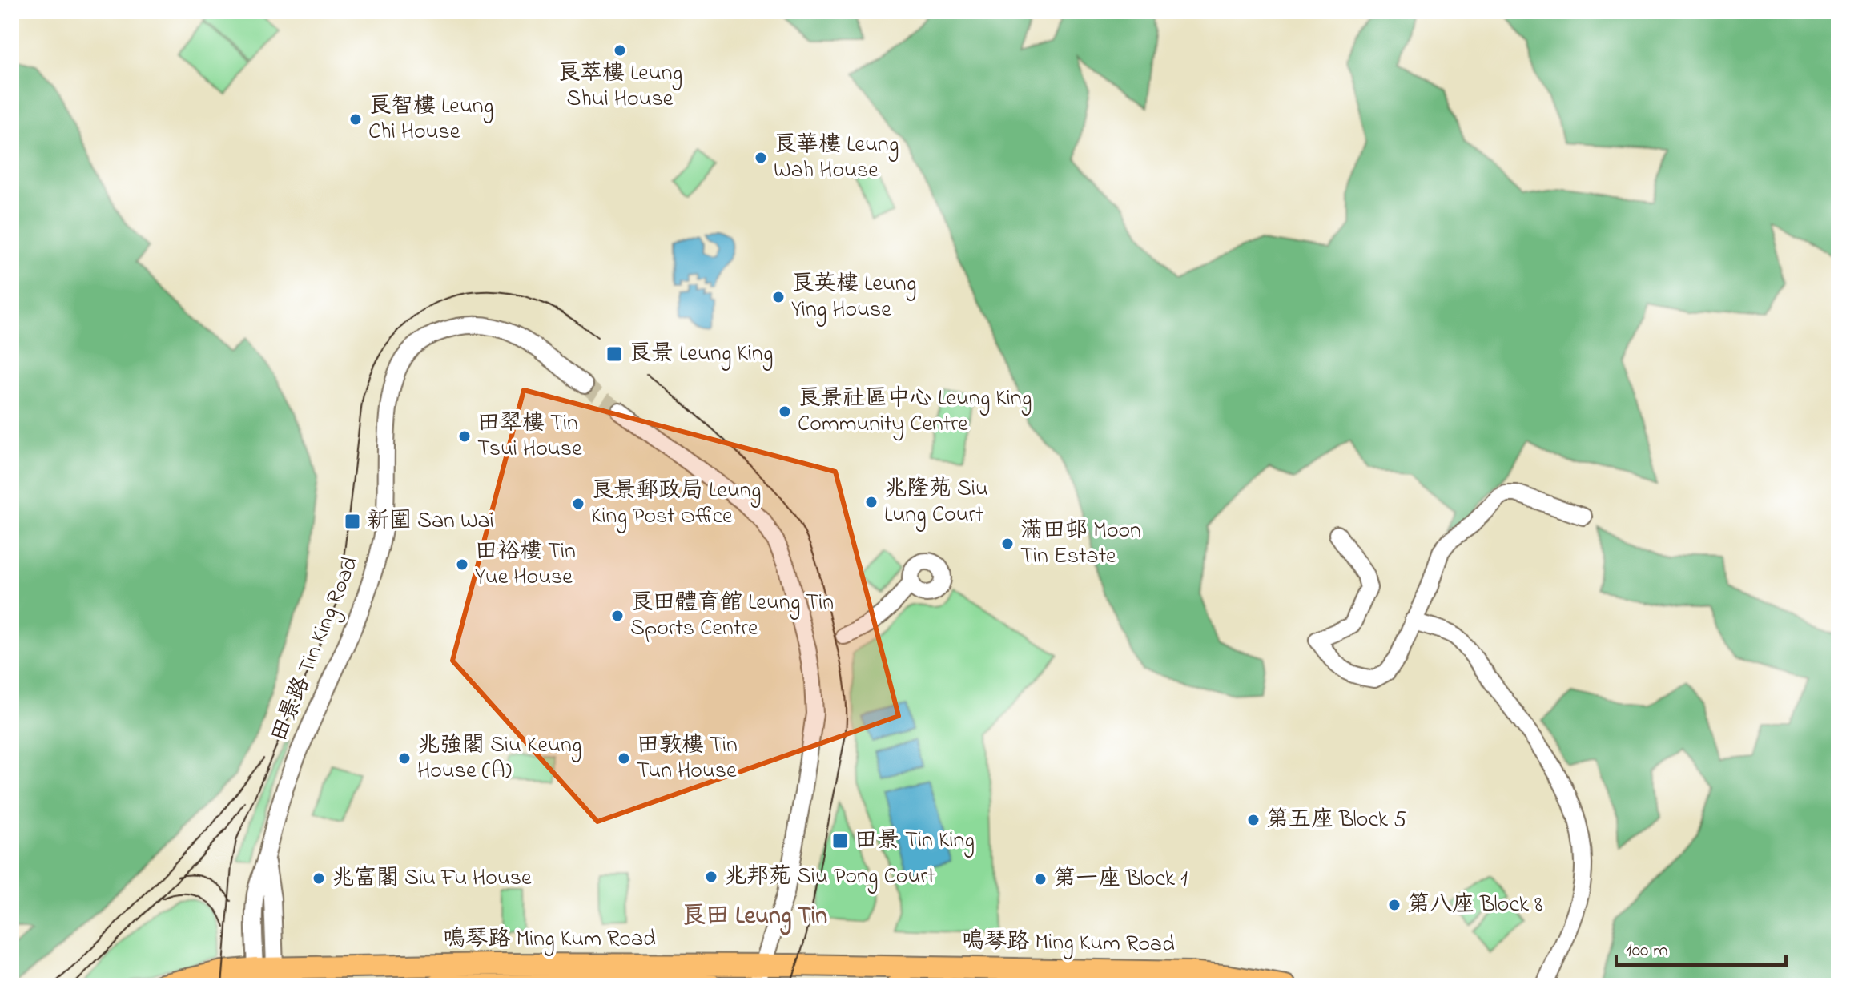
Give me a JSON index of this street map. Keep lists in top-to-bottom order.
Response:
{
  "streets": {
    "main road": ["鳴琴路 Ming Kum Road"],
    "street": ["田景路 Tin King Road"]
  },
  "crossings": [
    ["田景路 Tin King Road", "鳴琴路 Ming Kum Road"]
  ],
  "districts": ["良田 Leung Tin"],
  "places": {
    "other": [
      "良萃樓 Leung Shui House",
      "良智樓 Leung Chi House",
      "良華樓 Leung Wah House",
      "良英樓 Leung Ying House",
      "良景社區中心 Leung King Community Centre",
      "田翠樓 Tin Tsui House",
      "兆隆苑 Siu Lung Court",
      "良景郵政局 Leung King Post Office",
      "滿田邨 Moon Tin Estate",
      "田裕樓 Tin Yue House",
      "良田體育館 Leung Tin Sports Centre",
      "兆強閣 Siu Keung House (A)",
      "田敦樓 Tin Tun House",
      "第五座 Block 5",
      "兆邦苑 Siu Pong Court",
      "兆富閣 Siu Fu House",
      "第一座 Block 1",
      "第八座 Block 8"
    ],
    "transit": ["良景 Leung King", "新圍 San Wai", "田景 Tin King"]
  },
  "scale_bar": "100 m"
}
